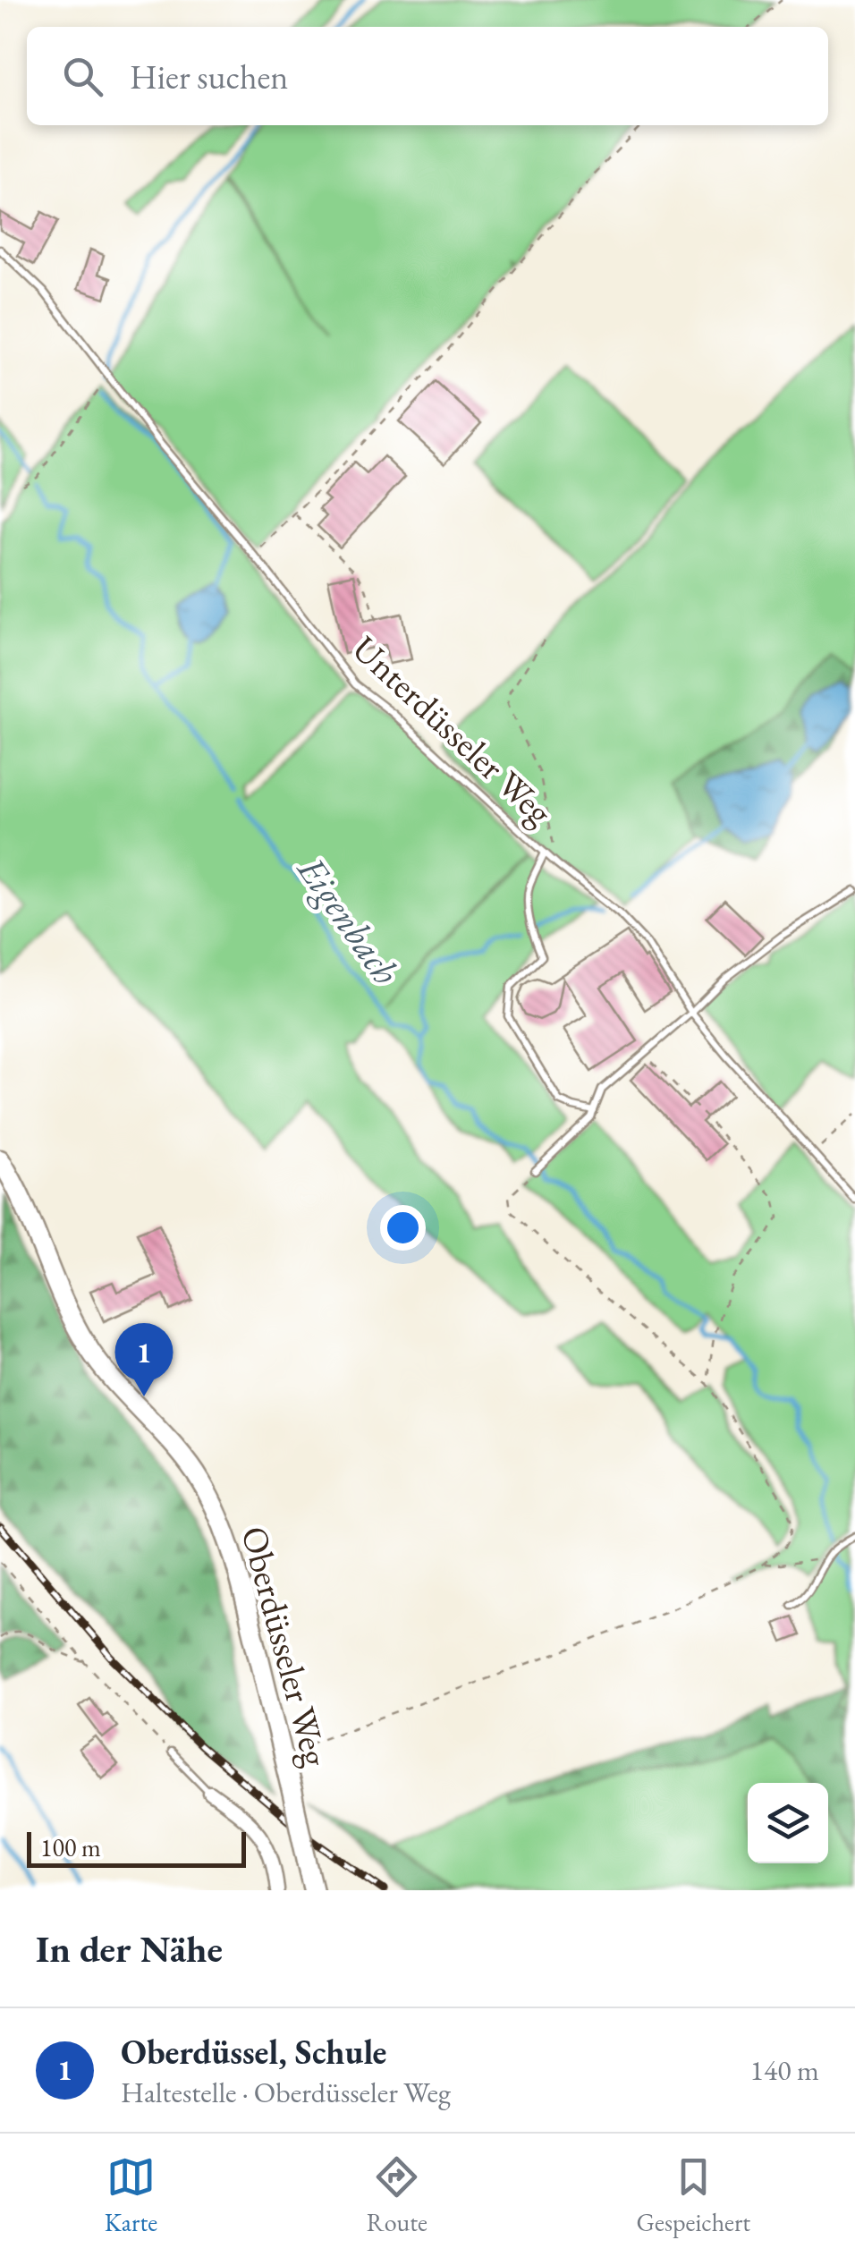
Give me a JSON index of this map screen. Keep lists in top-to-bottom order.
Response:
{
  "streets": {
    "street": ["Oberdüsseler Weg"],
    "lane": ["Unterdüsseler Weg"]
  },
  "water": ["Eigenbach"],
  "scale_bar": "100 m",
  "page": {
    "search": "Hier suchen",
    "pins": "1",
    "scale": "100 m",
    "heading": "In der Nähe",
    "list": [
      {
        "mark": "1",
        "name": "Oberdüssel, Schule",
        "note": "Haltestelle · Oberdüsseler Weg",
        "value": "140 m"
      }
    ],
    "nav": ["Karte", "Route", "Gespeichert"]
  }
}
